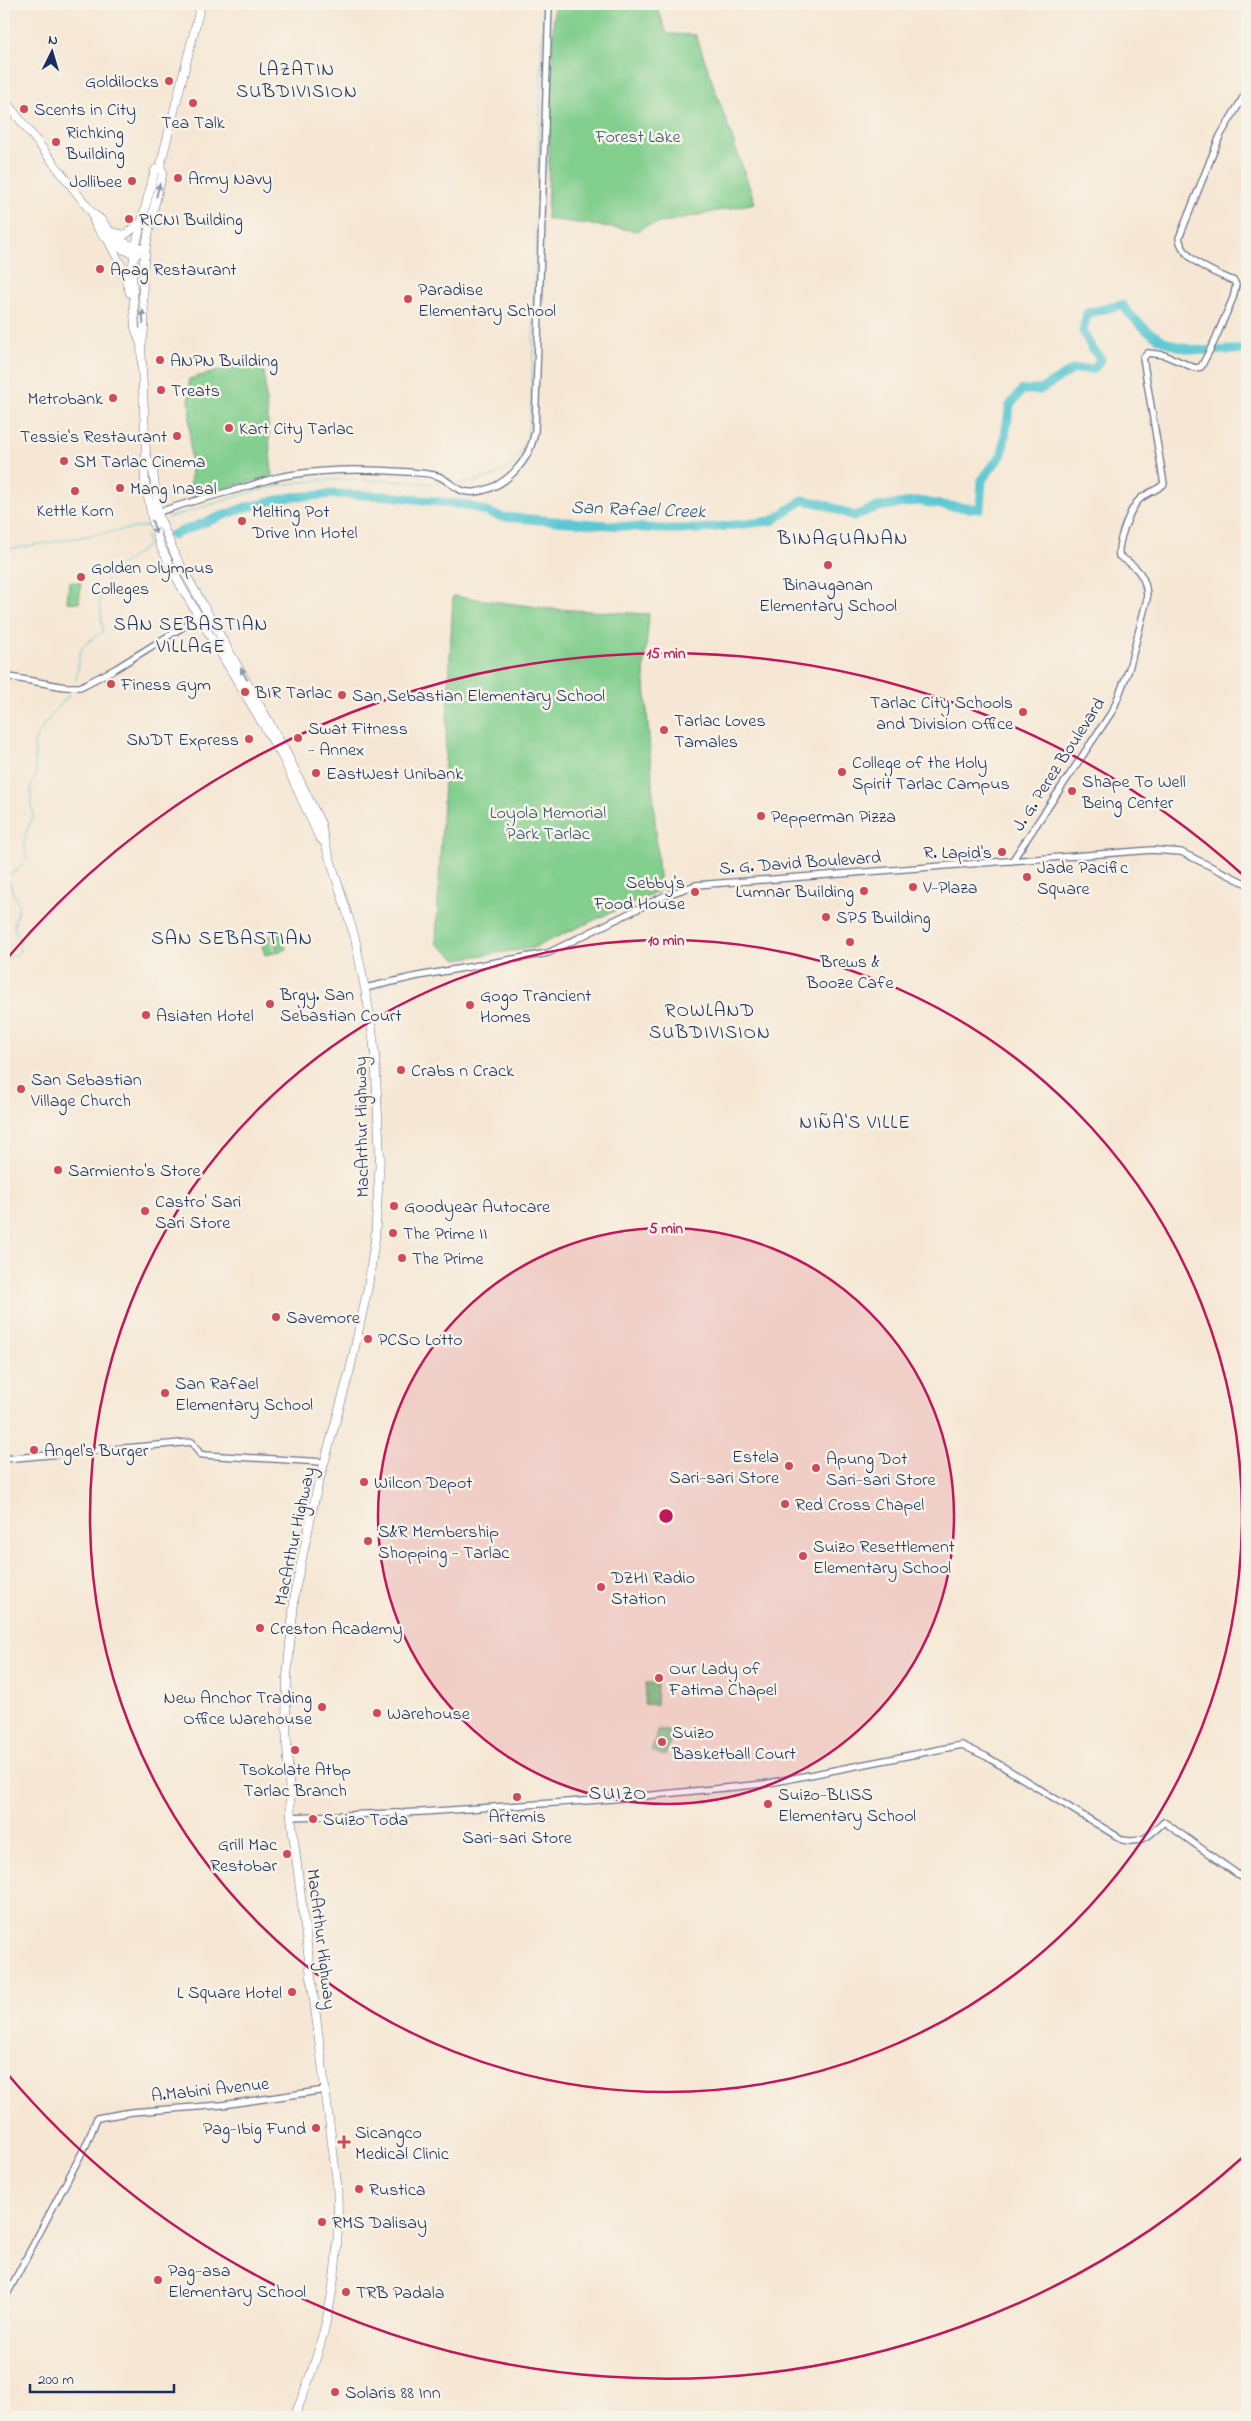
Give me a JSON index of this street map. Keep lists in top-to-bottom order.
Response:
{
  "streets": {
    "highway": ["MacArthur Highway"],
    "street": ["J. G. Perez Boulevard", "S. G. David Boulevard", "A.Mabini Avenue"]
  },
  "crossings": [
    ["J. G. Perez Boulevard", "S. G. David Boulevard"],
    ["S. G. David Boulevard", "MacArthur Highway"],
    ["MacArthur Highway", "A.Mabini Avenue"]
  ],
  "districts": [
    "LAZATIN SUBDIVISION",
    "BINAGUANAN",
    "SAN SEBASTIAN VILLAGE",
    "SAN SEBASTIAN",
    "ROWLAND SUBDIVISION",
    "NIÑA'S VILLE",
    "SUIZO"
  ],
  "water": ["San Rafael Creek"],
  "parks": ["Forest Lake", "Loyola Memorial Park Tarlac"],
  "places": {
    "other": [
      "Goldilocks",
      "Tea Talk",
      "Scents in City",
      "Richking Building",
      "Army Navy",
      "Jollibee",
      "RICNI Building",
      "Apag Restaurant",
      "Paradise Elementary School",
      "ANPN Building",
      "Treats",
      "Metrobank",
      "Kart City Tarlac",
      "Tessie's Restaurant",
      "SM Tarlac Cinema",
      "Mang Inasal",
      "Kettle Korn",
      "Melting Pot Drive Inn Hotel",
      "Binauganan Elementary School",
      "Golden Olympus Colleges",
      "Finess Gym",
      "BIR Tarlac",
      "San Sebastian Elementary School",
      "Tarlac City Schools and Division Office",
      "Tarlac Loves Tamales",
      "Swat Fitness - Annex",
      "SNDT Express",
      "College of the Holy Spirit Tarlac Campus",
      "EastWest Unibank",
      "Shape To Well Being Center",
      "Pepperman Pizza",
      "R. Lapid's",
      "Jade Pacific Square",
      "V-Plaza",
      "Lumnar Building",
      "Sebby's Food House",
      "SP5 Building",
      "Brews & Booze Cafe",
      "Brgy. San Sebastian Court",
      "Gogo Trancient Homes",
      "Asiaten Hotel",
      "Crabs n Crack",
      "San Sebastian Village Church",
      "Sarmiento's Store",
      "Goodyear Autocare",
      "Castro' Sari Sari Store",
      "The Prime II",
      "The Prime",
      "Savemore",
      "PCSO Lotto",
      "San Rafael Elementary School",
      "Angel's Burger",
      "Estela Sari-sari Store",
      "Apung Dot Sari-sari Store",
      "Wilcon Depot",
      "Red Cross Chapel",
      "S&R Membership Shopping - Tarlac",
      "Suizo Resettlement Elementary School",
      "DZHI Radio Station",
      "Creston Academy",
      "Our Lady of Fatima Chapel",
      "New Anchor Trading Office Warehouse",
      "Warehouse",
      "Suizo Basketball Court",
      "Tsokolate Atbp Tarlac Branch",
      "Artemis Sari-sari Store",
      "Suizo-BLISS Elementary School",
      "Suizo Toda",
      "Grill Mac Restobar",
      "L Square Hotel",
      "Pag-Ibig Fund",
      "Rustica",
      "RMS Dalisay",
      "Pag-asa Elementary School",
      "TRB Padala",
      "Solaris 88 Inn"
    ],
    "health": ["Sicangco Medical Clinic"]
  },
  "scale_bar": "200 m",
  "north": "top",
  "rings": ["15 min", "10 min", "5 min"]
}
